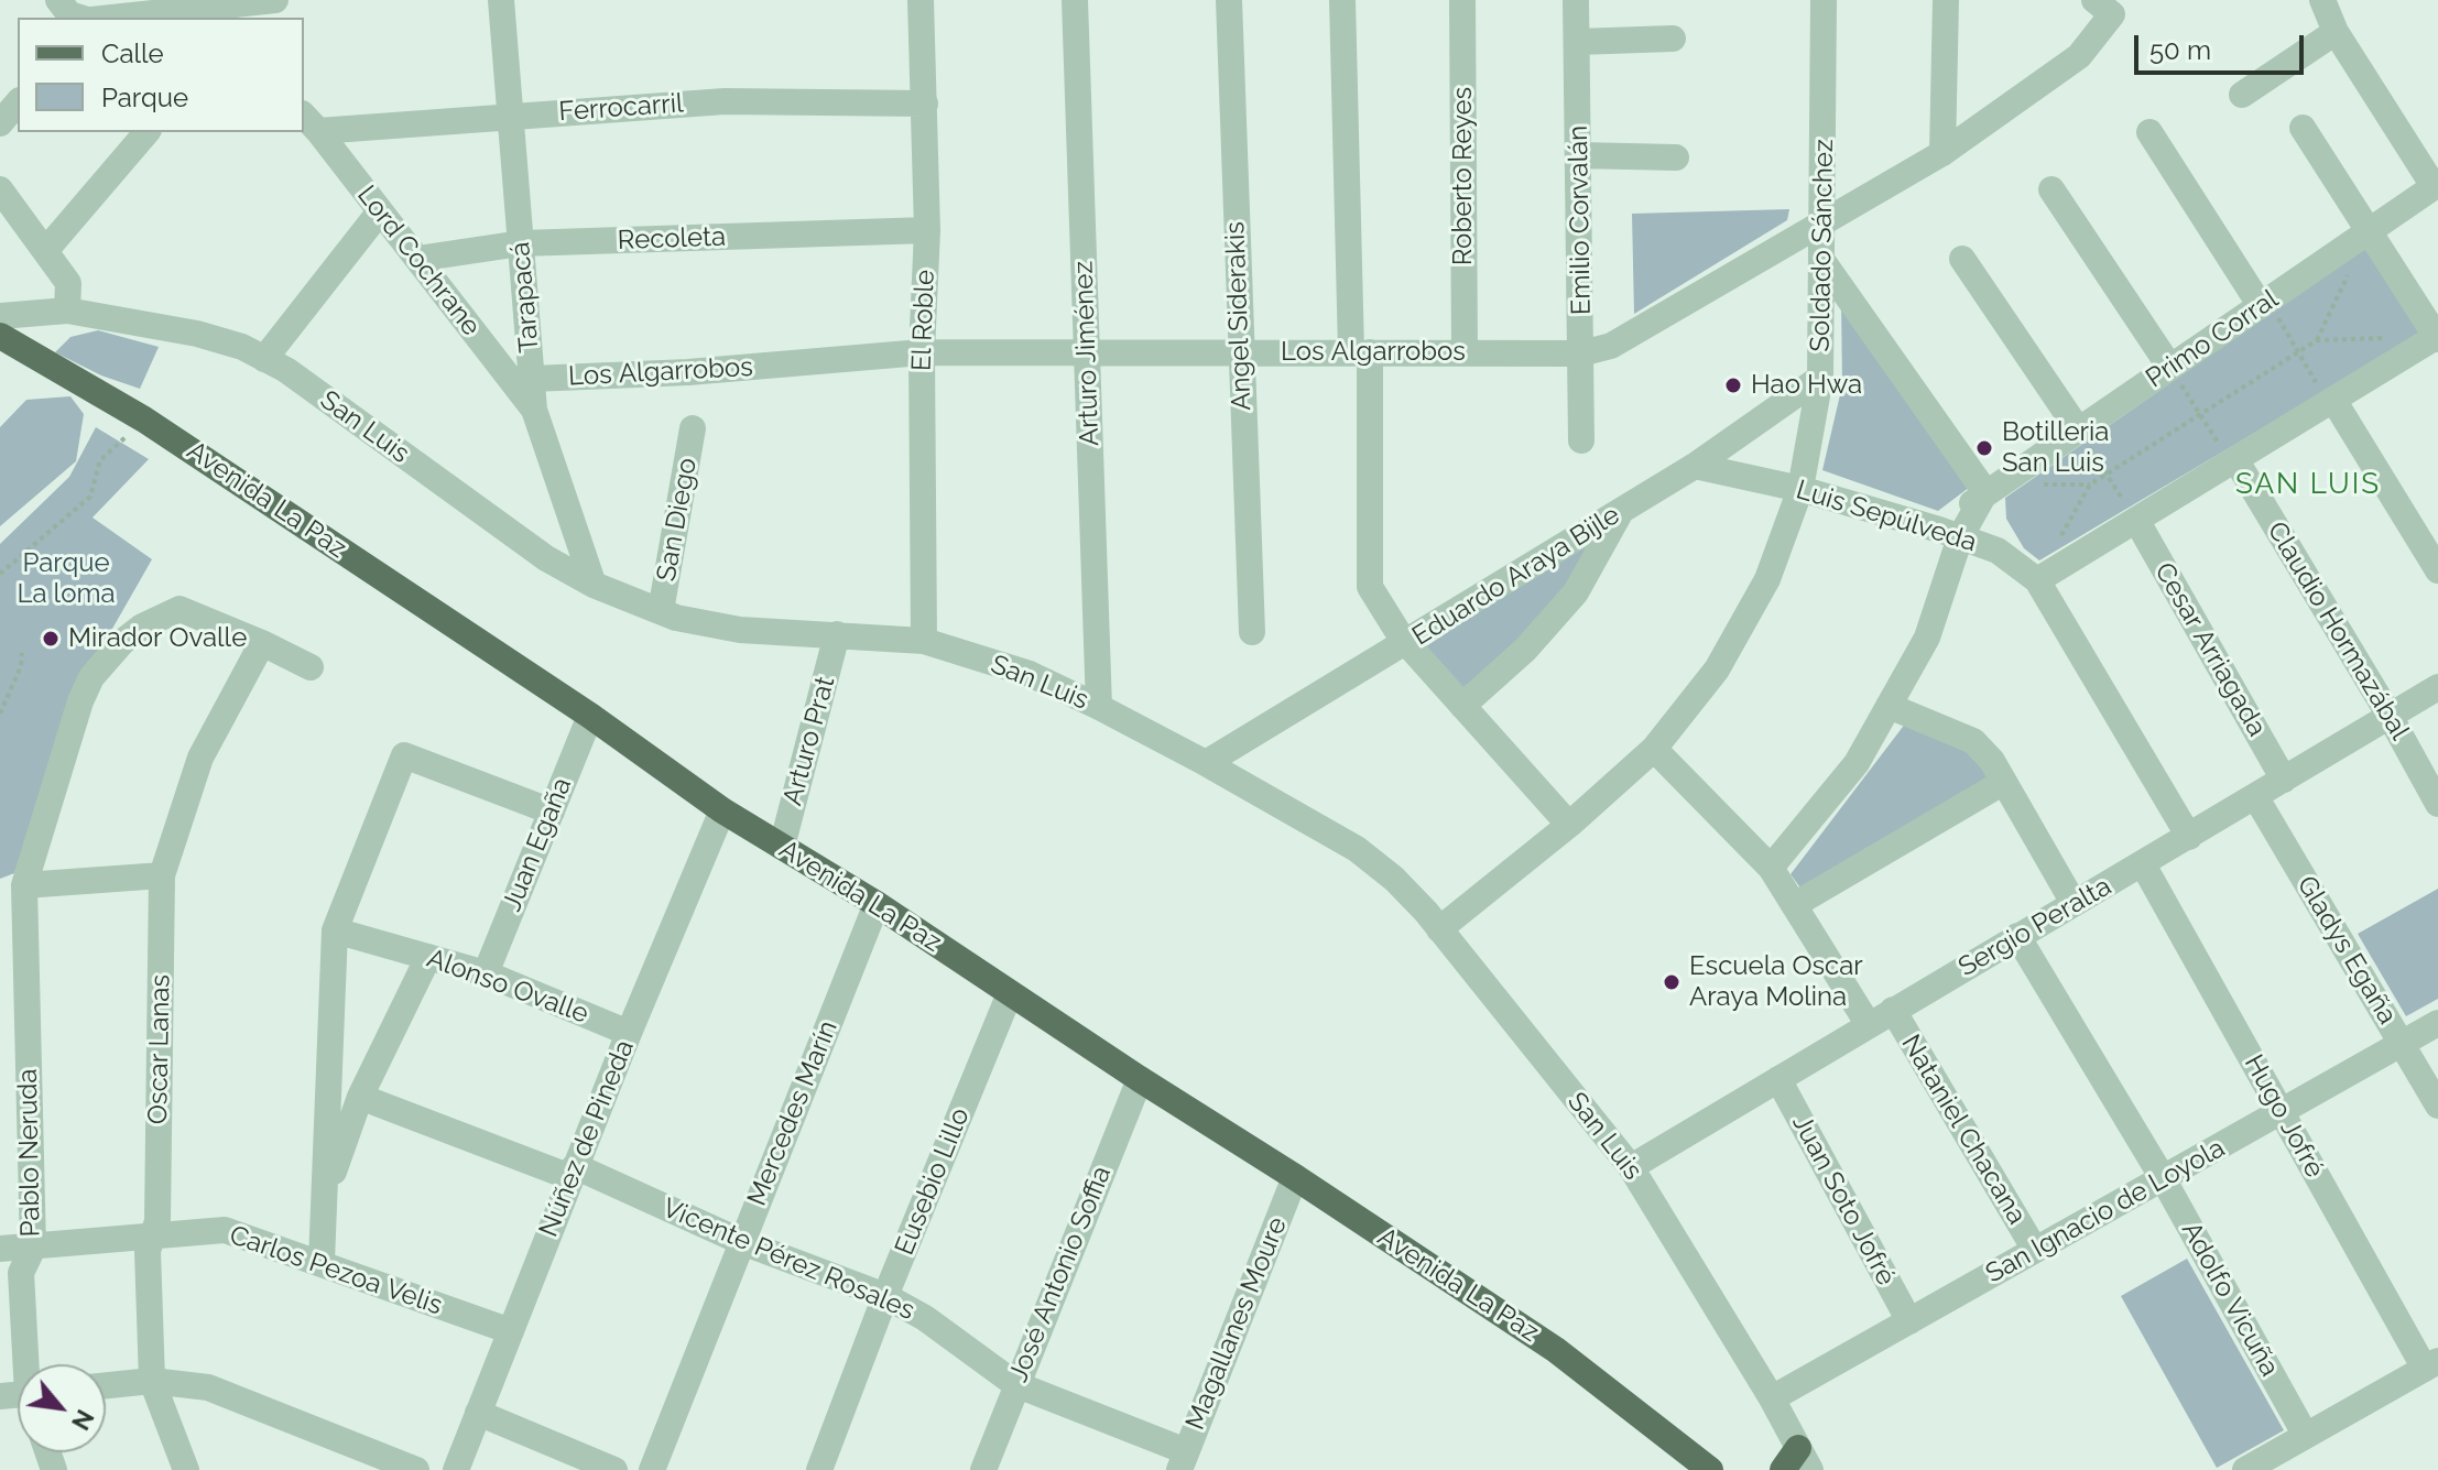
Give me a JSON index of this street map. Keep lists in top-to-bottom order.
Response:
{
  "streets": {
    "main road": ["Avenida La Paz"],
    "street": [
      "Ferrocarril",
      "Roberto Reyes",
      "Emilio Corvalán",
      "Recoleta",
      "Soldado Sánchez",
      "Lord Cochrane",
      "Tarapacá",
      "Angel Siderakis",
      "El Roble",
      "Primo Corral",
      "Los Algarrobos",
      "Arturo Jiménez",
      "San Luis",
      "Luis Sepúlveda",
      "San Diego",
      "Eduardo Araya Bijle",
      "Claudio Hormazábal",
      "Cesar Arriagada",
      "Arturo Prat",
      "Juan Egaña",
      "Sergio Peralta",
      "Gladys Egaña",
      "Alonso Ovalle",
      "Oscar Lanas",
      "Mercedes Marín",
      "Hugo Jofré",
      "Nataniel Chacana",
      "Núñez de Pineda",
      "Pablo Neruda",
      "Eusebio Lillo",
      "Juan Soto Jofré",
      "San Ignacio de Loyola",
      "Vicente Pérez Rosales",
      "Carlos Pezoa Velis",
      "José Antonio Soffia",
      "Adolfo Vicuña",
      "Magallanes Moure"
    ]
  },
  "crossings": [
    ["Ferrocarril", "Lord Cochrane"],
    ["Ferrocarril", "Tarapacá"],
    ["Ferrocarril", "El Roble"],
    ["Roberto Reyes", "Los Algarrobos"],
    ["Emilio Corvalán", "Los Algarrobos"],
    ["Recoleta", "Lord Cochrane"],
    ["Recoleta", "Tarapacá"],
    ["Recoleta", "El Roble"],
    ["Soldado Sánchez", "Los Algarrobos"],
    ["Soldado Sánchez", "San Luis"],
    ["Soldado Sánchez", "Luis Sepúlveda"],
    ["Soldado Sánchez", "Eduardo Araya Bijle"],
    ["Lord Cochrane", "Tarapacá"],
    ["Tarapacá", "Los Algarrobos"],
    ["Tarapacá", "San Luis"],
    ["Angel Siderakis", "Los Algarrobos"],
    ["El Roble", "Los Algarrobos"],
    ["El Roble", "San Luis"],
    ["Primo Corral", "Luis Sepúlveda"],
    ["Los Algarrobos", "Arturo Jiménez"],
    ["Arturo Jiménez", "San Luis"],
    ["San Luis", "San Diego"],
    ["San Luis", "Eduardo Araya Bijle"],
    ["San Luis", "Arturo Prat"],
    ["San Luis", "Sergio Peralta"],
    ["San Luis", "San Ignacio de Loyola"],
    ["Avenida La Paz", "Arturo Prat"],
    ["Avenida La Paz", "Juan Egaña"],
    ["Avenida La Paz", "Mercedes Marín"],
    ["Avenida La Paz", "Núñez de Pineda"],
    ["Avenida La Paz", "Eusebio Lillo"],
    ["Avenida La Paz", "José Antonio Soffia"],
    ["Avenida La Paz", "Magallanes Moure"],
    ["Luis Sepúlveda", "Eduardo Araya Bijle"],
    ["Luis Sepúlveda", "Sergio Peralta"],
    ["Claudio Hormazábal", "Sergio Peralta"],
    ["Cesar Arriagada", "Sergio Peralta"],
    ["Juan Egaña", "Alonso Ovalle"],
    ["Sergio Peralta", "Gladys Egaña"],
    ["Sergio Peralta", "Hugo Jofré"],
    ["Sergio Peralta", "Nataniel Chacana"],
    ["Sergio Peralta", "Juan Soto Jofré"],
    ["Sergio Peralta", "Adolfo Vicuña"],
    ["Gladys Egaña", "San Ignacio de Loyola"],
    ["Alonso Ovalle", "Núñez de Pineda"],
    ["Oscar Lanas", "Pablo Neruda"],
    ["Oscar Lanas", "Carlos Pezoa Velis"],
    ["Mercedes Marín", "Vicente Pérez Rosales"],
    ["Hugo Jofré", "San Ignacio de Loyola"],
    ["Nataniel Chacana", "San Ignacio de Loyola"],
    ["Núñez de Pineda", "Vicente Pérez Rosales"],
    ["Núñez de Pineda", "Carlos Pezoa Velis"],
    ["Pablo Neruda", "Carlos Pezoa Velis"],
    ["Eusebio Lillo", "Vicente Pérez Rosales"],
    ["Juan Soto Jofré", "San Ignacio de Loyola"],
    ["San Ignacio de Loyola", "Adolfo Vicuña"],
    ["Vicente Pérez Rosales", "José Antonio Soffia"],
    ["Vicente Pérez Rosales", "Magallanes Moure"]
  ],
  "districts": ["SAN LUIS"],
  "parks": ["Parque La loma"],
  "places": [
    "Hao Hwa",
    "Botilleria San Luis",
    "Mirador Ovalle",
    "Escuela Oscar Araya Molina"
  ],
  "legend": ["Calle", "Parque"],
  "scale_bar": "50 m",
  "north": "bottom right"
}
